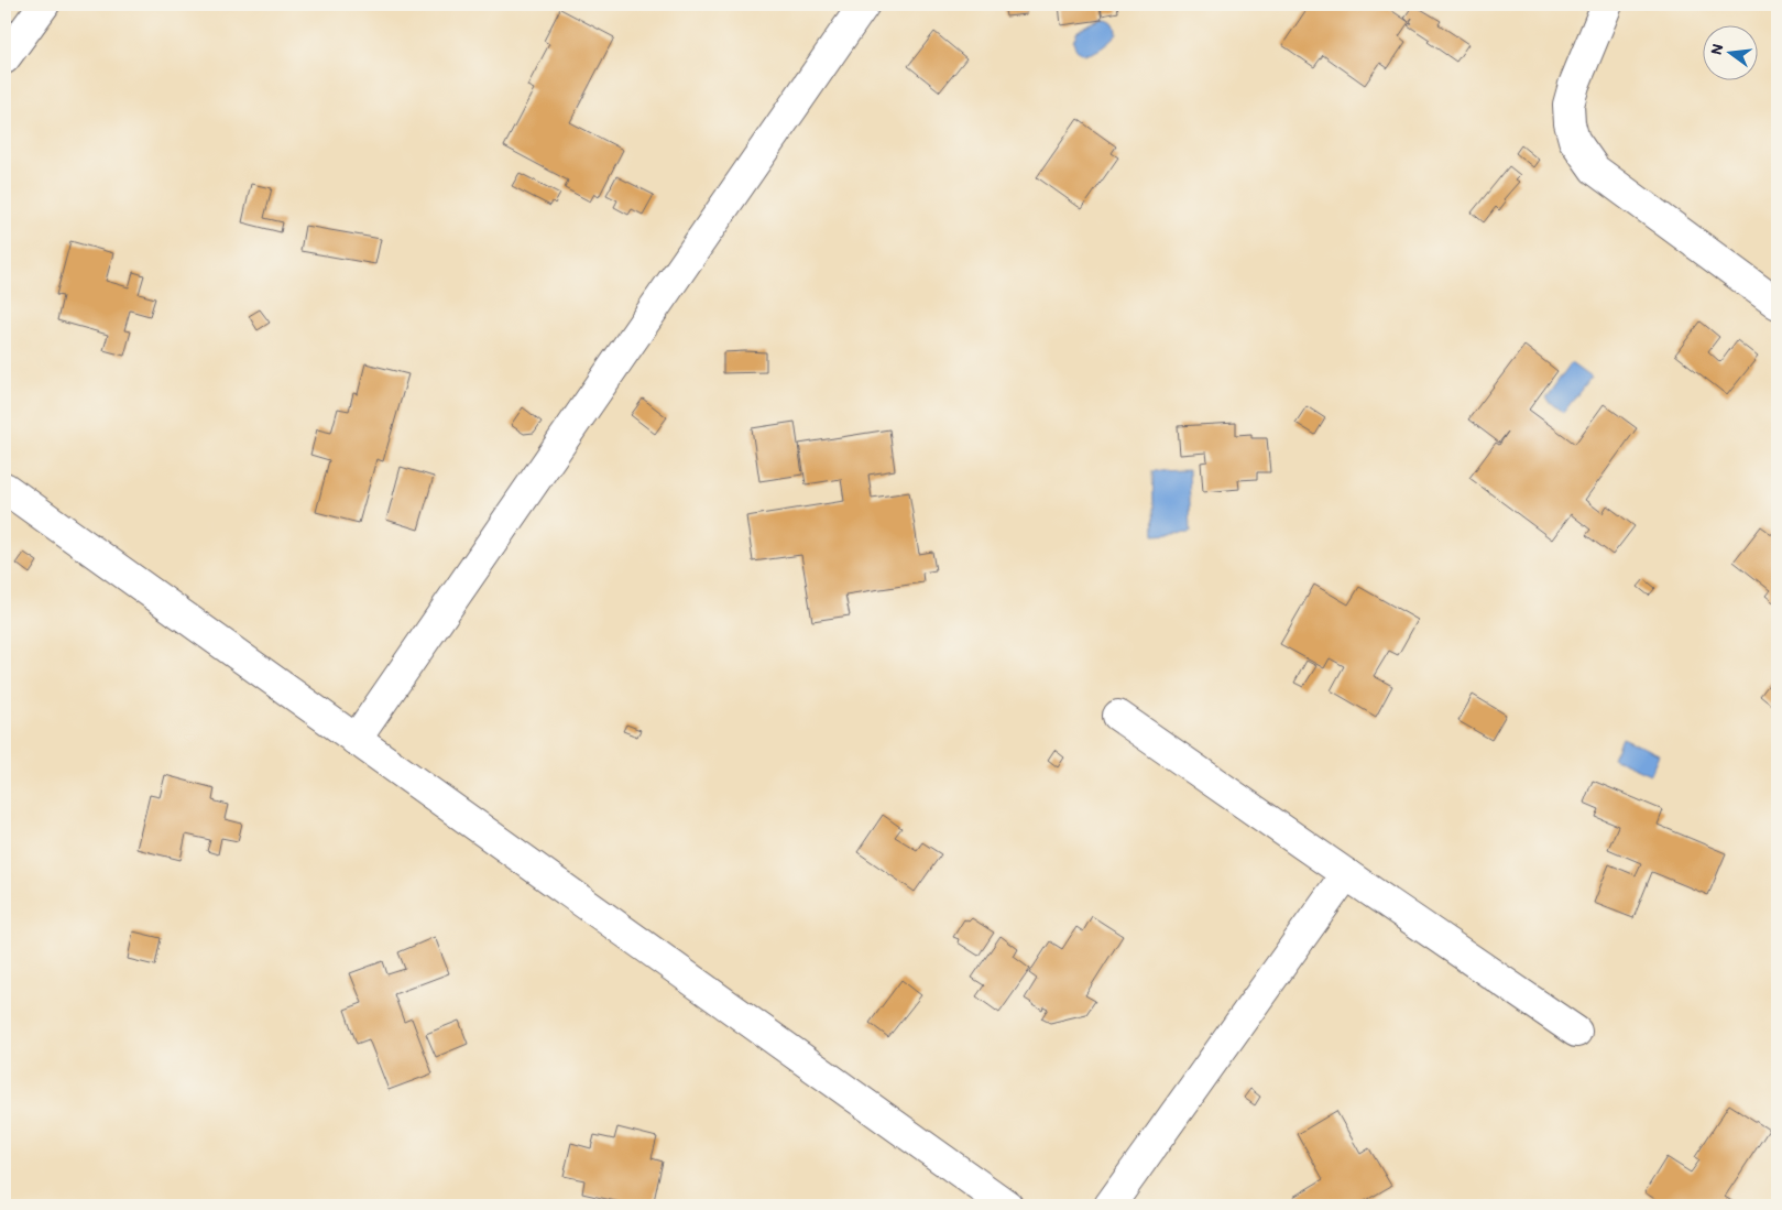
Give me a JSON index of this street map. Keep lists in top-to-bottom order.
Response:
{
  "north": "left"
}
